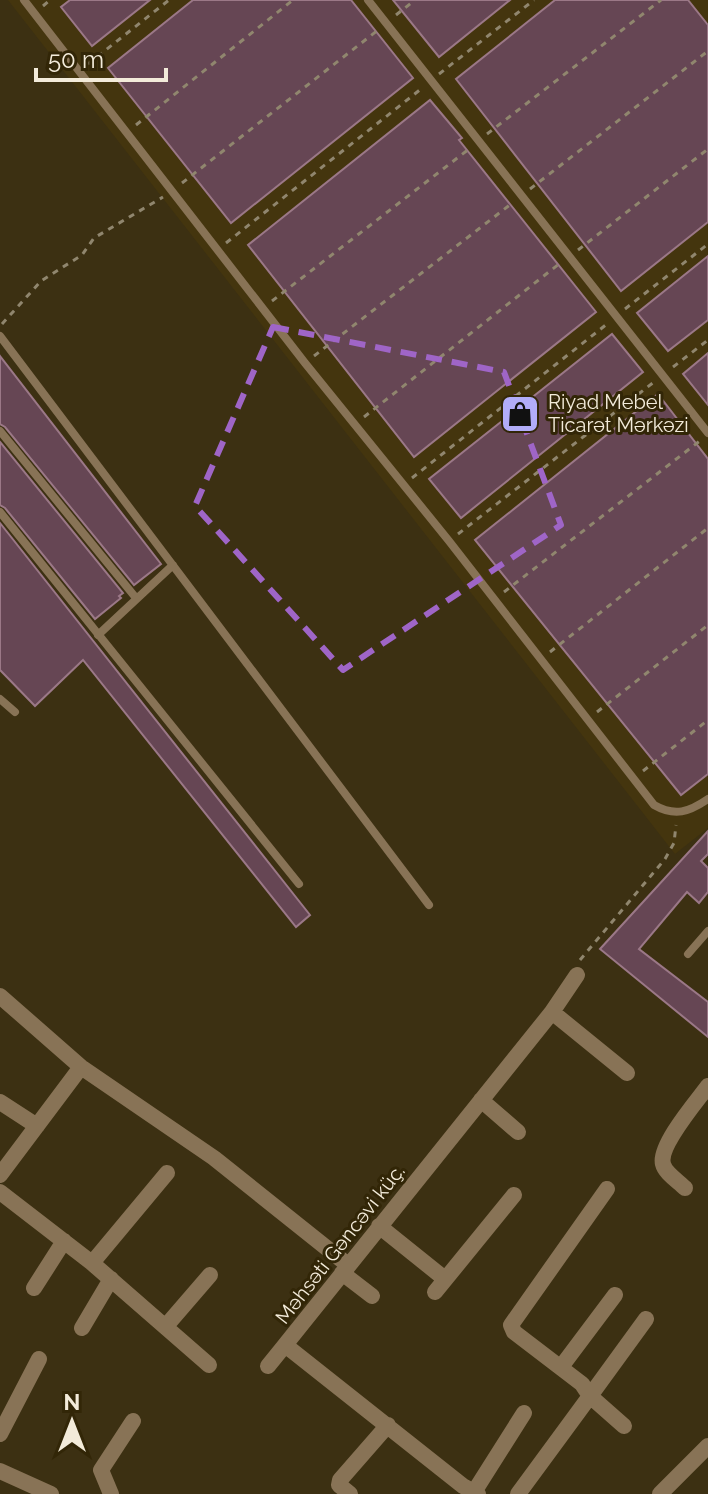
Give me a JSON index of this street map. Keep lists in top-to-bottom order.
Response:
{
  "streets": {
    "street": ["Məhsəti Gəncəvi küç."]
  },
  "places": {
    "shop": ["Riyad Mebel Ticarət Mərkəzi"]
  },
  "scale_bar": "50 m",
  "north": "top"
}
